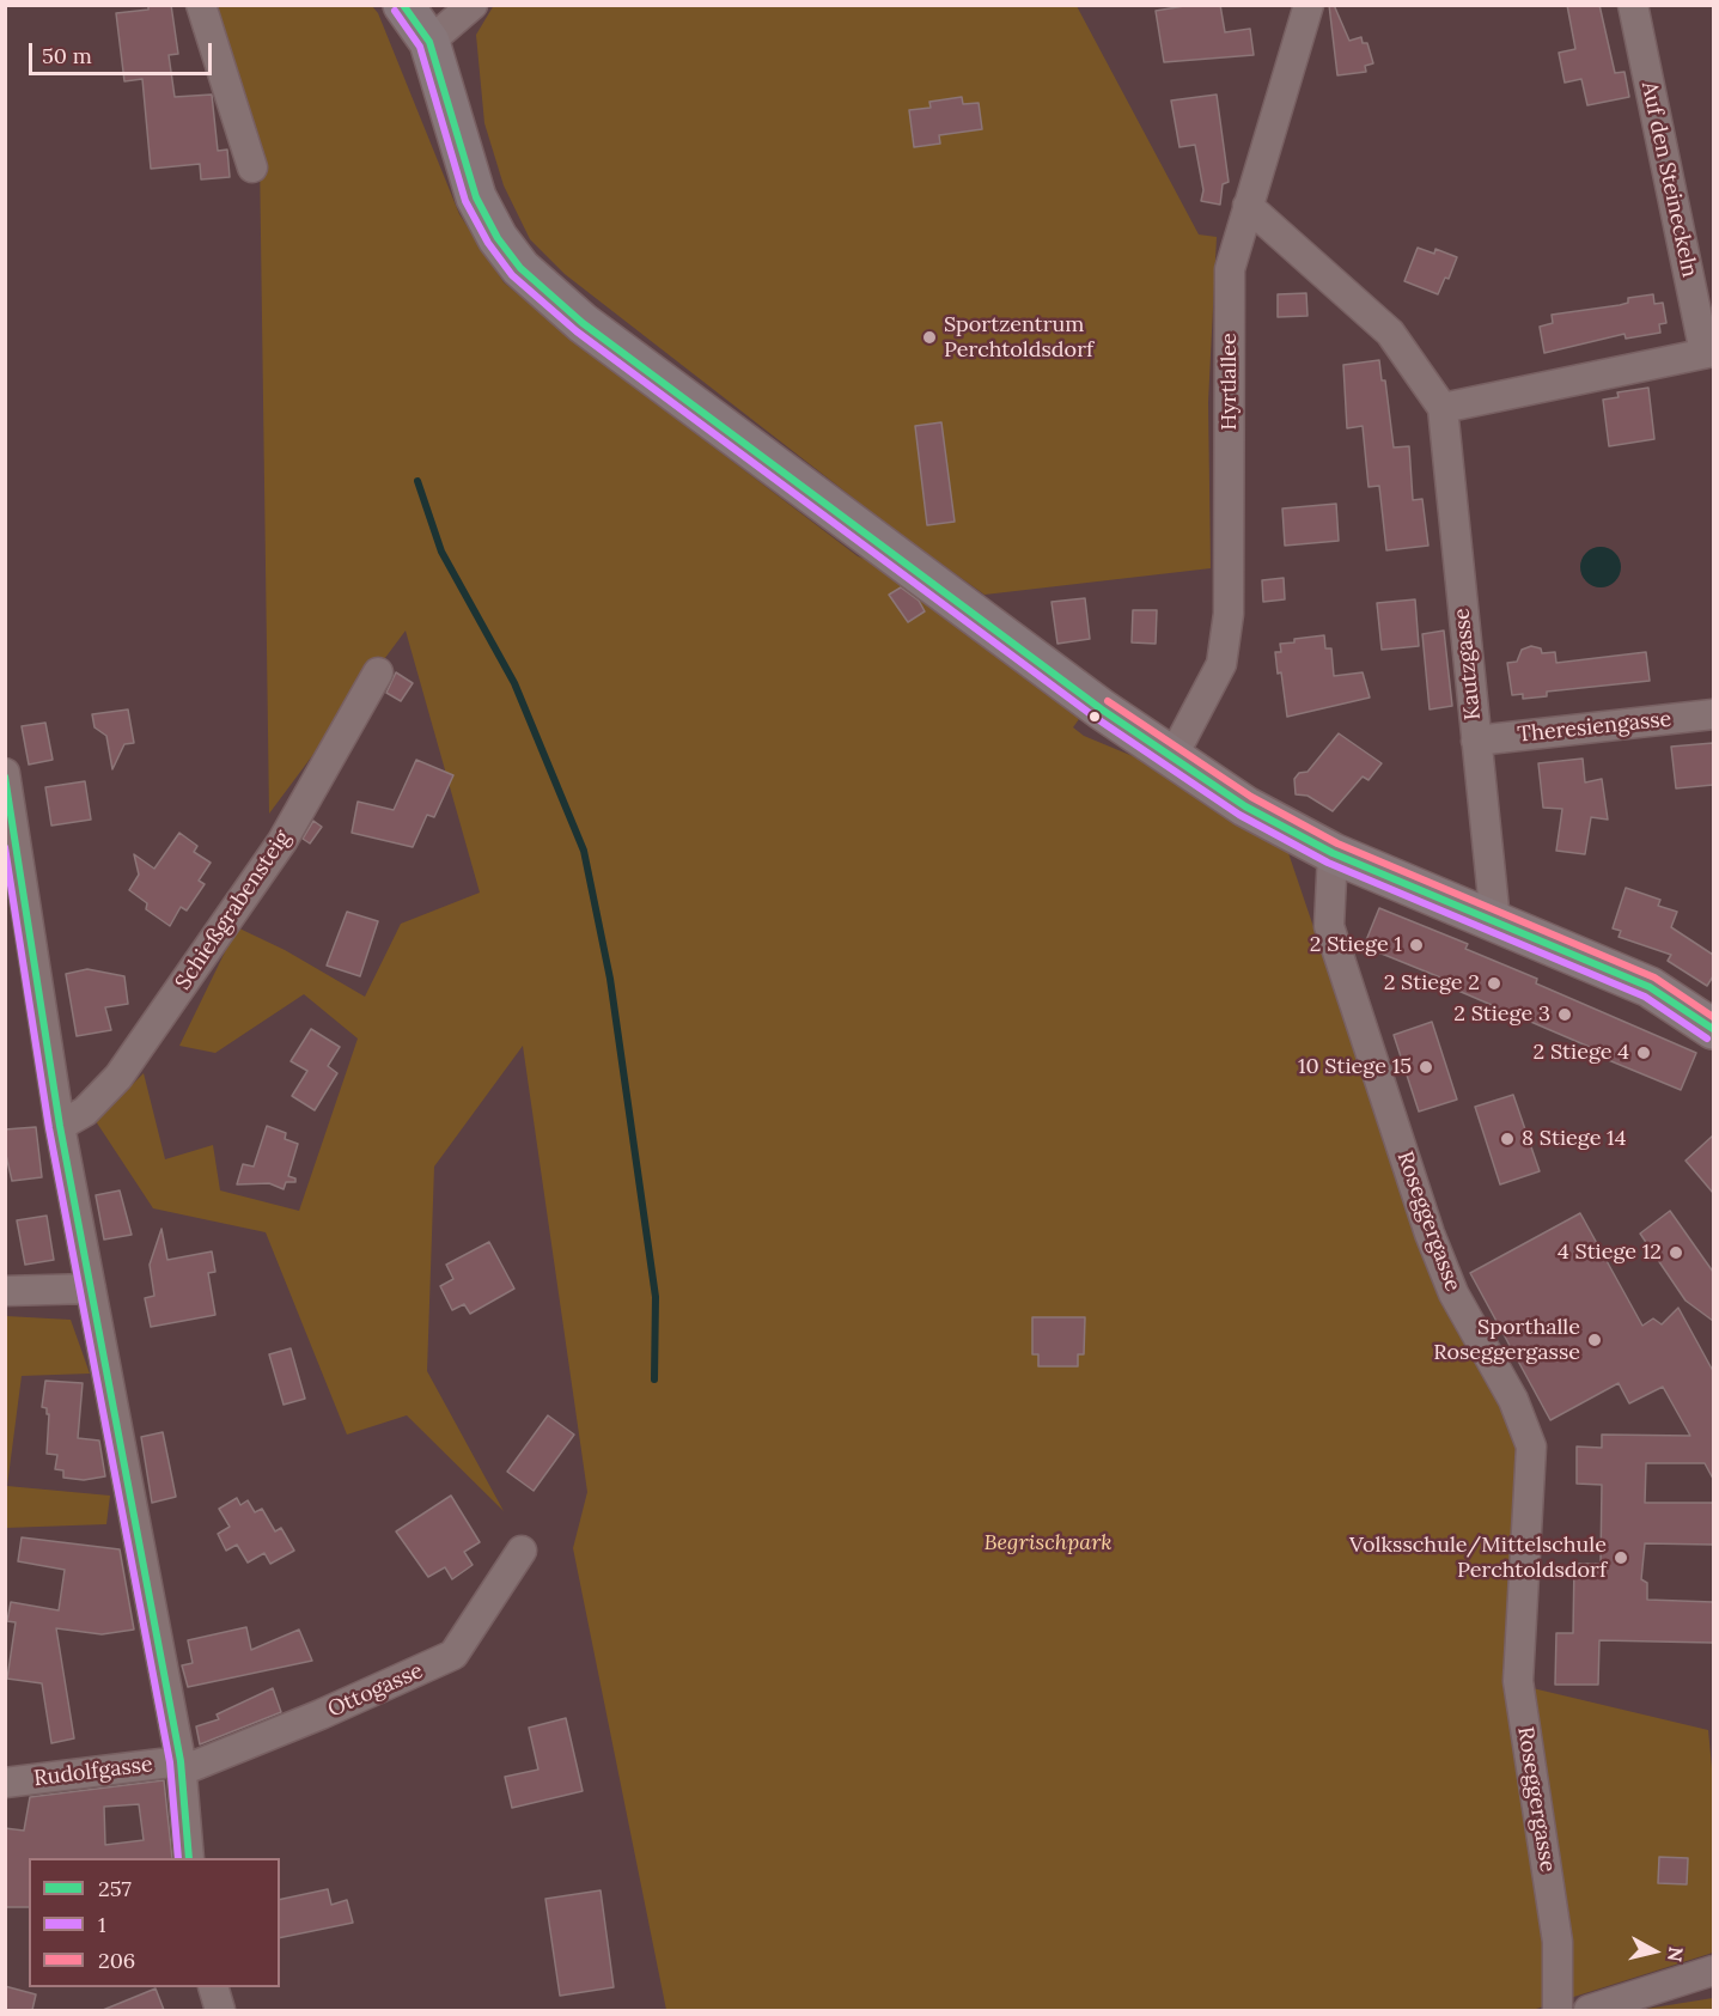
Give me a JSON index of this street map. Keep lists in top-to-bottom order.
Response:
{
  "streets": {
    "street": [
      "Auf den Steineckeln",
      "Hyrtlallee",
      "Kautzgasse",
      "Theresiengasse",
      "Schießgrabensteig",
      "Roseggergasse",
      "Ottogasse",
      "Rudolfgasse"
    ]
  },
  "crossings": [
    ["Kautzgasse", "Theresiengasse"],
    ["Ottogasse", "Rudolfgasse"]
  ],
  "parks": ["Begrischpark"],
  "places": [
    "Sportzentrum Perchtoldsdorf",
    "2 Stiege 1",
    "2 Stiege 2",
    "2 Stiege 3",
    "2 Stiege 4",
    "10 Stiege 15",
    "8 Stiege 14",
    "4 Stiege 12",
    "Sporthalle Roseggergasse",
    "Volksschule/Mittelschule Perchtoldsdorf"
  ],
  "lines": ["transit line 257", "transit line 1", "transit line 206"],
  "legend": ["257", "1", "206"],
  "scale_bar": "50 m",
  "north": "right"
}
